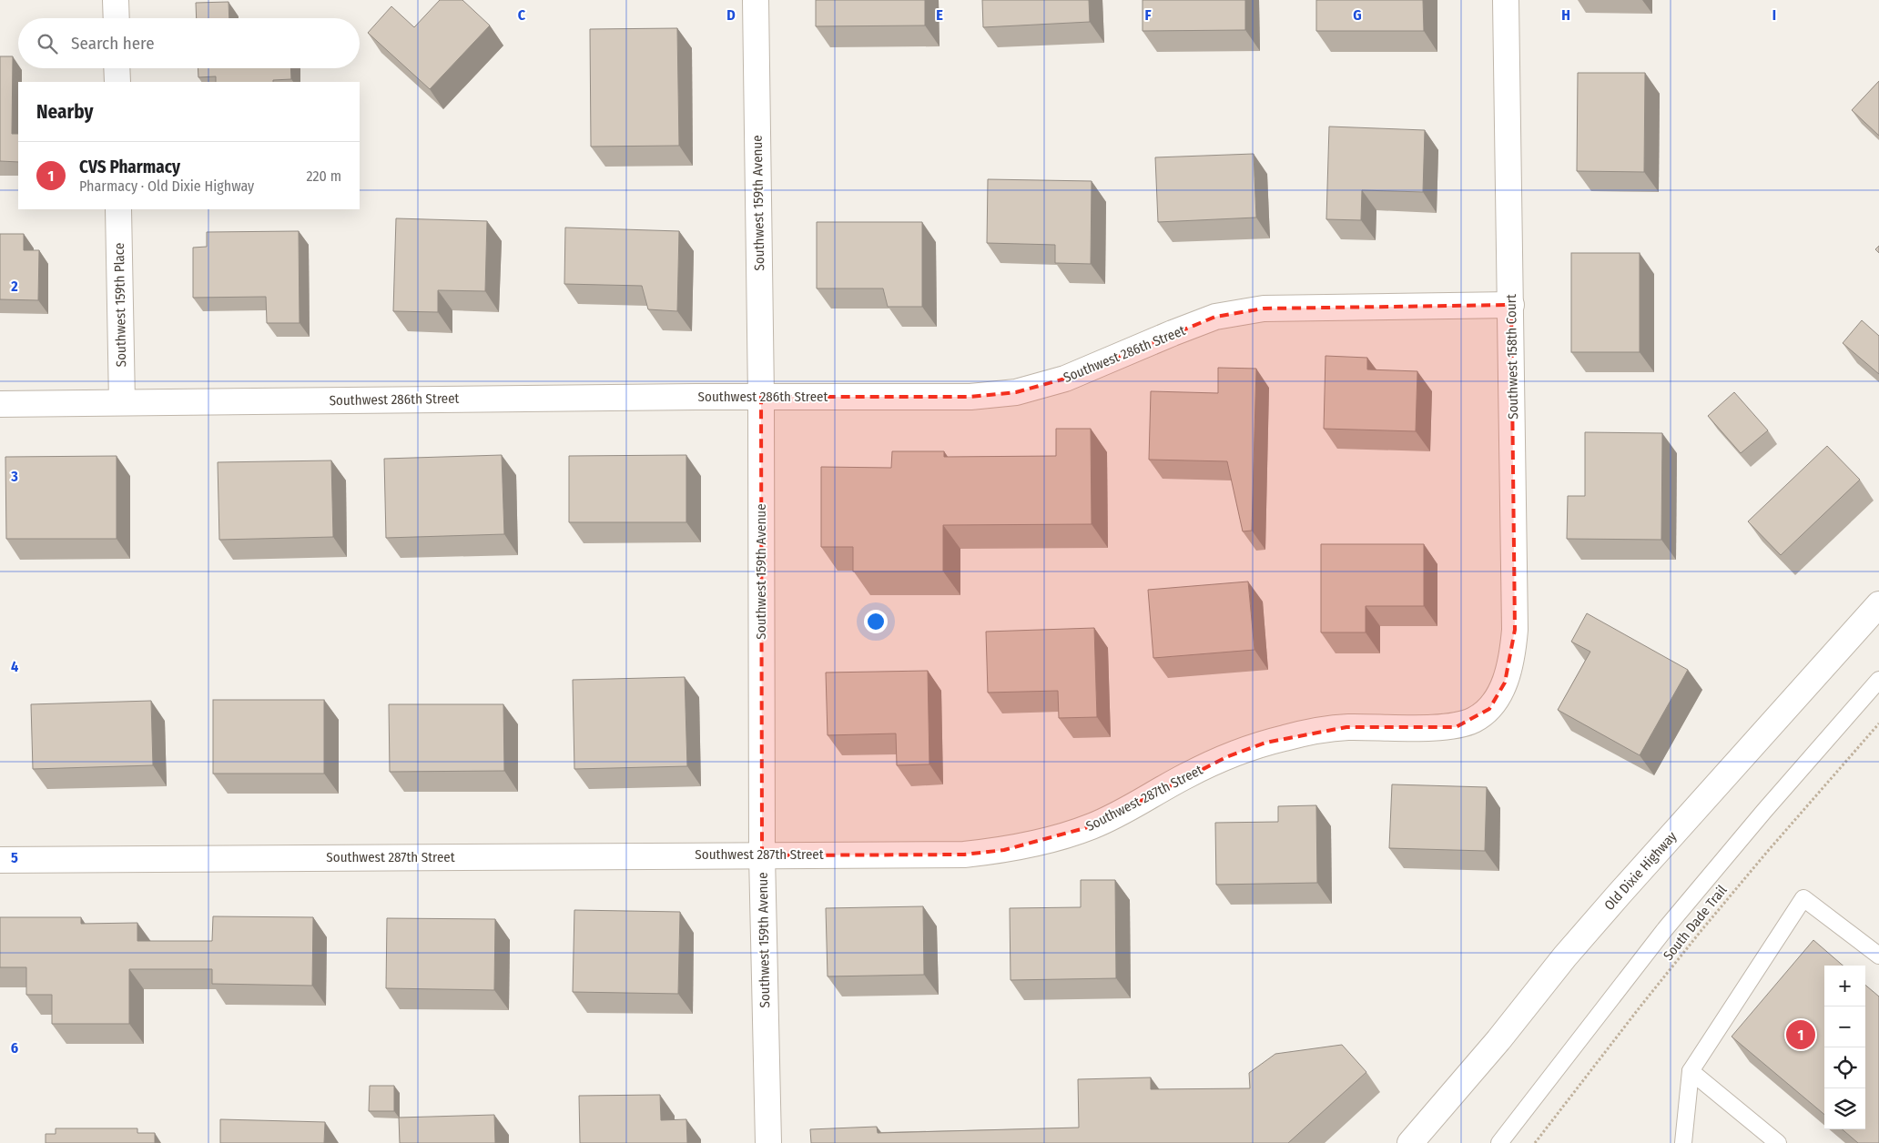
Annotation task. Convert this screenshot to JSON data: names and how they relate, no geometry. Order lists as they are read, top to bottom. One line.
{"streets":{"street":["Southwest 159th Avenue","Southwest 159th Place","Southwest 286th Street","Southwest 158th Court","Southwest 287th Street","Old Dixie Highway"],"path":["South Dade Trail"]},"crossings":[["Southwest 159th Avenue","Southwest 286th Street"],["Southwest 159th Avenue","Southwest 287th Street"],["Southwest 159th Place","Southwest 286th Street"],["Southwest 286th Street","Southwest 158th Court"],["Southwest 158th Court","Southwest 287th Street"]],"page":{"search":"Search here","heading":"Nearby","list":[{"mark":"1","name":"CVS Pharmacy","note":"Pharmacy · Old Dixie Highway","value":"220 m"}],"map_buttons":["+","−"],"pins":"1"},"grid":{"columns":["C","D","E","F","G","H","I"],"rows":["2","3","4","5","6"]}}
